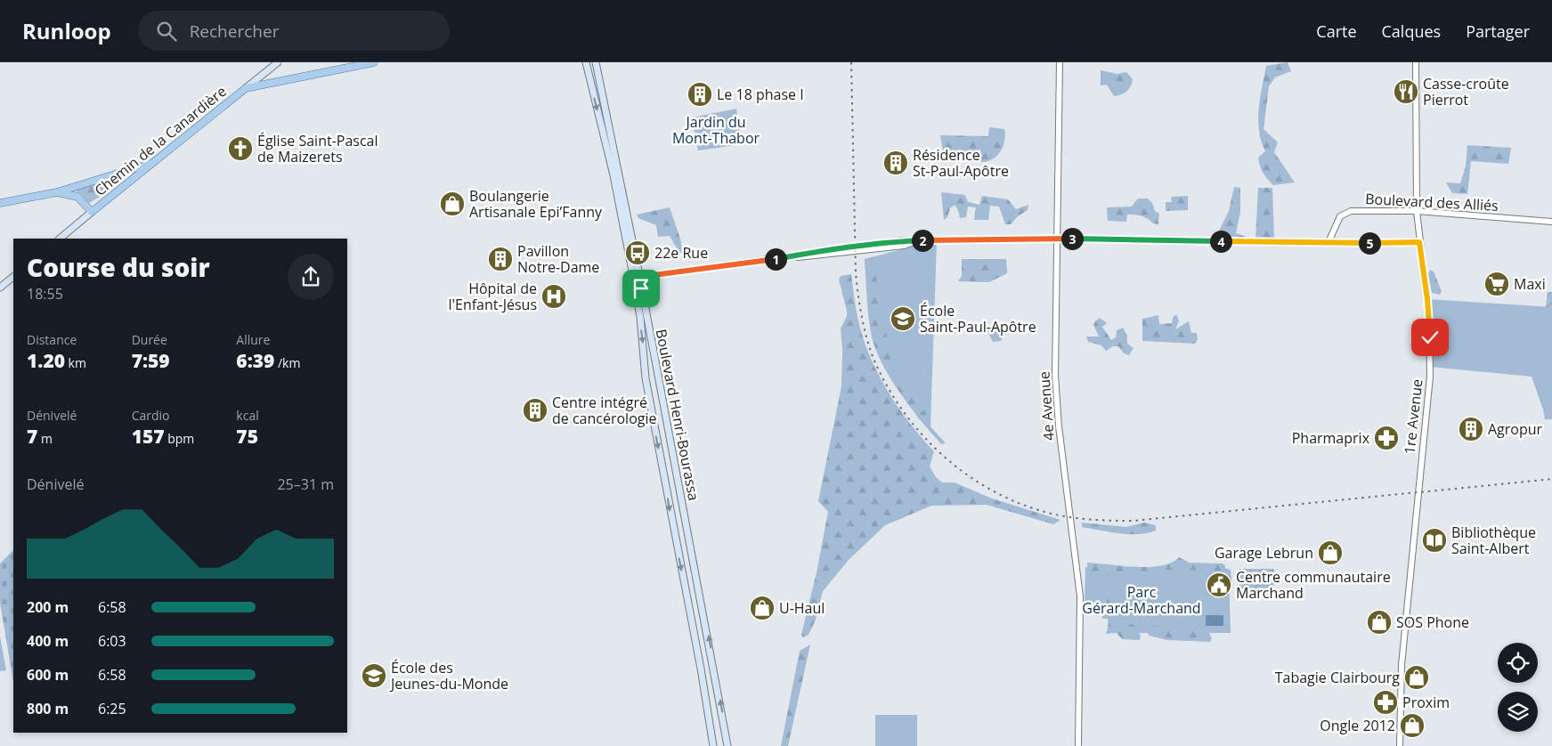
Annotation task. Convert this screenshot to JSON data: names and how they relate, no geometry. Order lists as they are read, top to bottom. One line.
{"streets":{"main road":["Chemin de la Canardière","Boulevard Henri-Bourassa"],"street":["Boulevard des Alliés","4e Avenue","1re Avenue"]},"crossings":[["Boulevard des Alliés","1re Avenue"]],"parks":["Jardin du Mont-Thabor","Parc Gérard-Marchand"],"places":{"restaurant":["Casse-croûte Pierrot"],"building":["Le 18 phase I","Résidence St-Paul-Apôtre","Pavillon Notre-Dame","Centre intégré de cancérologie","Agropur"],"church":["Église Saint-Pascal de Maizerets"],"shop":["Boulangerie Artisanale Epi’Fanny","Garage Lebrun","U-Haul","SOS Phone","Tabagie Clairbourg","Ongle 2012"],"bus stop":["22e Rue"],"supermarket":["Maxi"],"hospital":["Hôpital de l'Enfant-Jésus"],"school or university":["École Saint-Paul-Apôtre","École des Jeunes-du-Monde"],"pharmacy":["Pharmaprix","Proxim"],"library":["Bibliothèque Saint-Albert"],"public building":["Centre communautaire Marchand"]},"page":{"header":"Runloop","search":"Rechercher","nav":["Carte","Calques","Partager"],"pins":["3","2","4","5","1"],"heading":["Course du soir","18:55"],"stats":[["Distance","1.20 km"],["Durée","7:59"],["Allure","6:39 /km"],["Dénivelé","7 m"],["Cardio","157 bpm"],["kcal","75"]],"chart":["Dénivelé","25–31 m"],"list":[{"name":"200 m","note":"6:58"},{"name":"400 m","note":"6:03"},{"name":"600 m","note":"6:58"},{"name":"800 m","note":"6:25"}]}}
